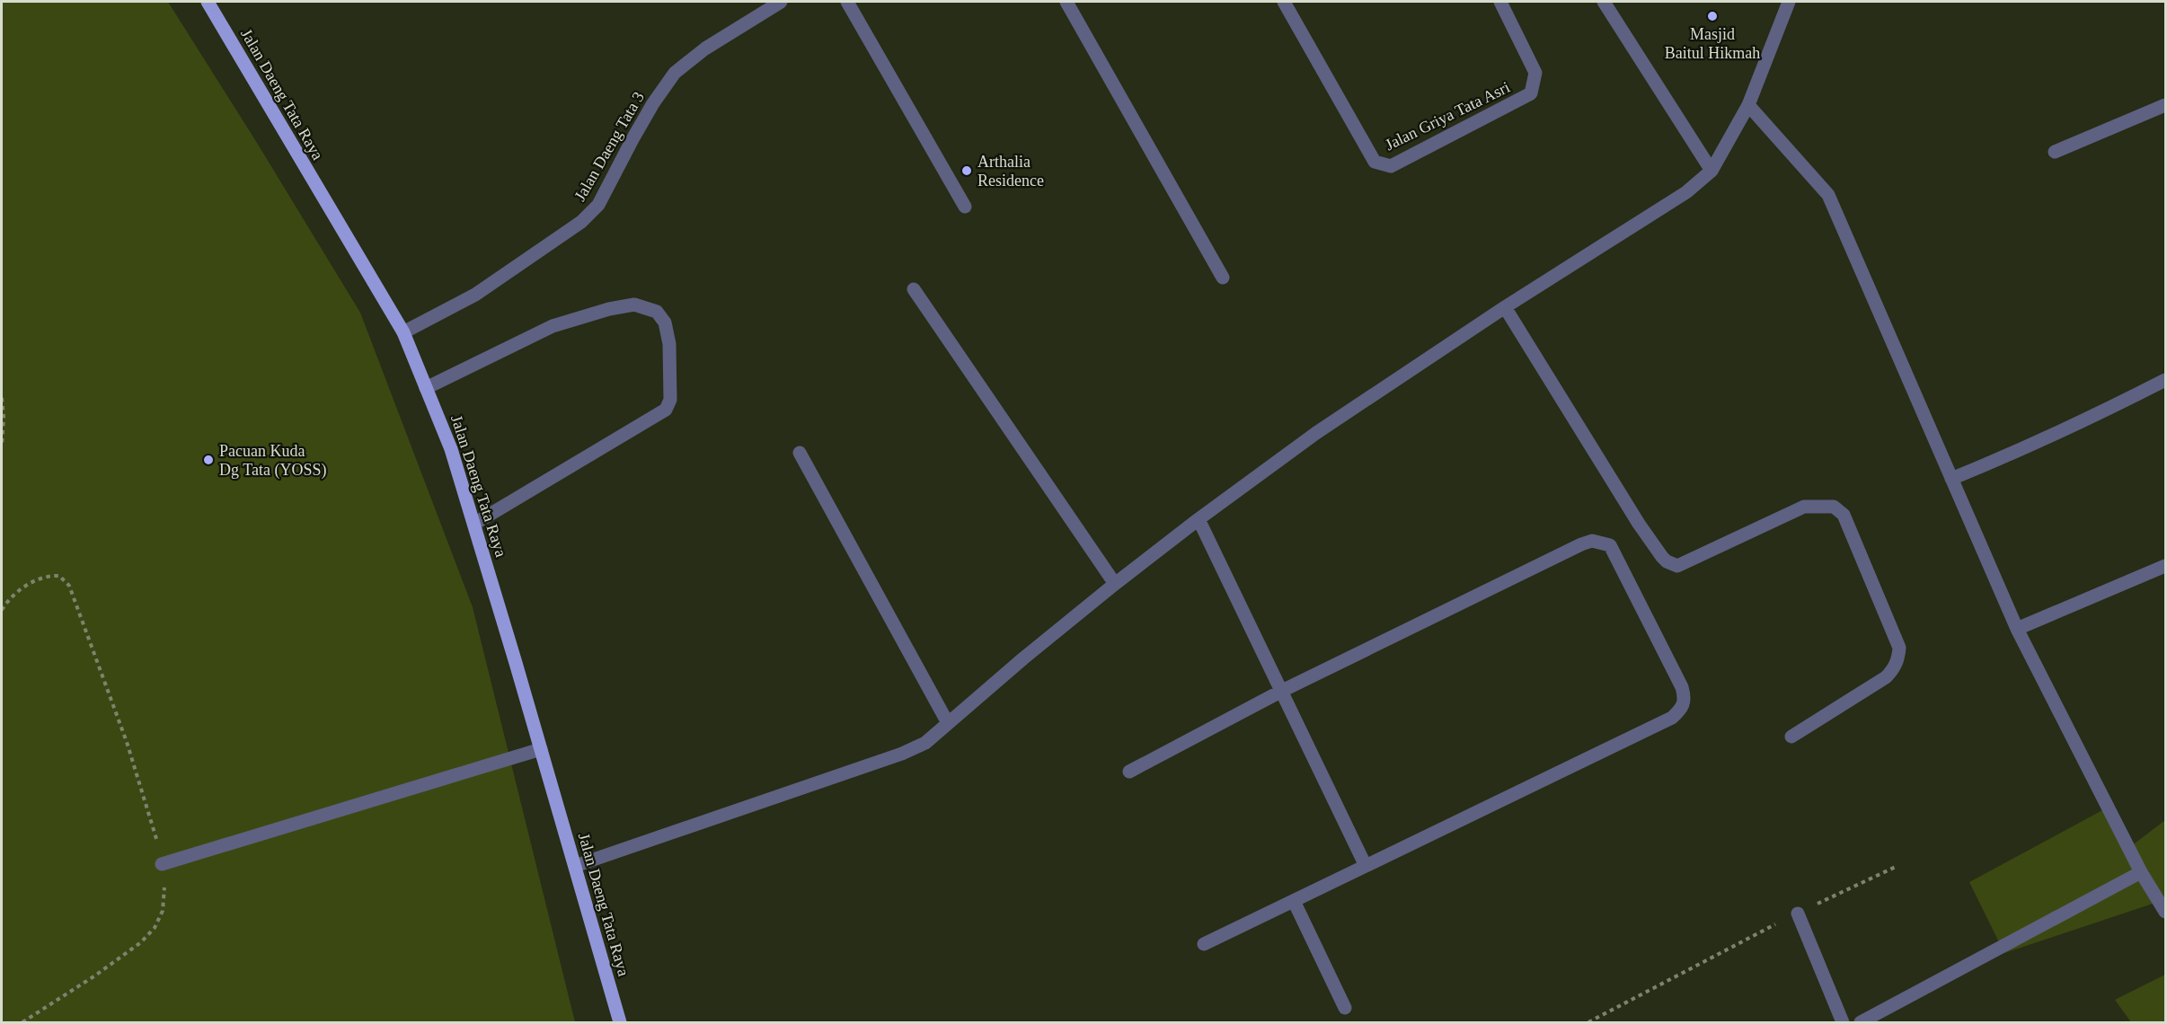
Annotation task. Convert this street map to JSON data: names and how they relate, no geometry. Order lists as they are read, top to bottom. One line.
{"streets":{"main road":["Jalan Daeng Tata Raya"],"street":["Jalan Griya Tata Asri","Jalan Daeng Tata 3"]},"crossings":[["Jalan Daeng Tata Raya","Jalan Daeng Tata 3"]],"places":["Masjid Baitul Hikmah","Arthalia Residence","Pacuan Kuda Dg Tata (YOSS)"]}
